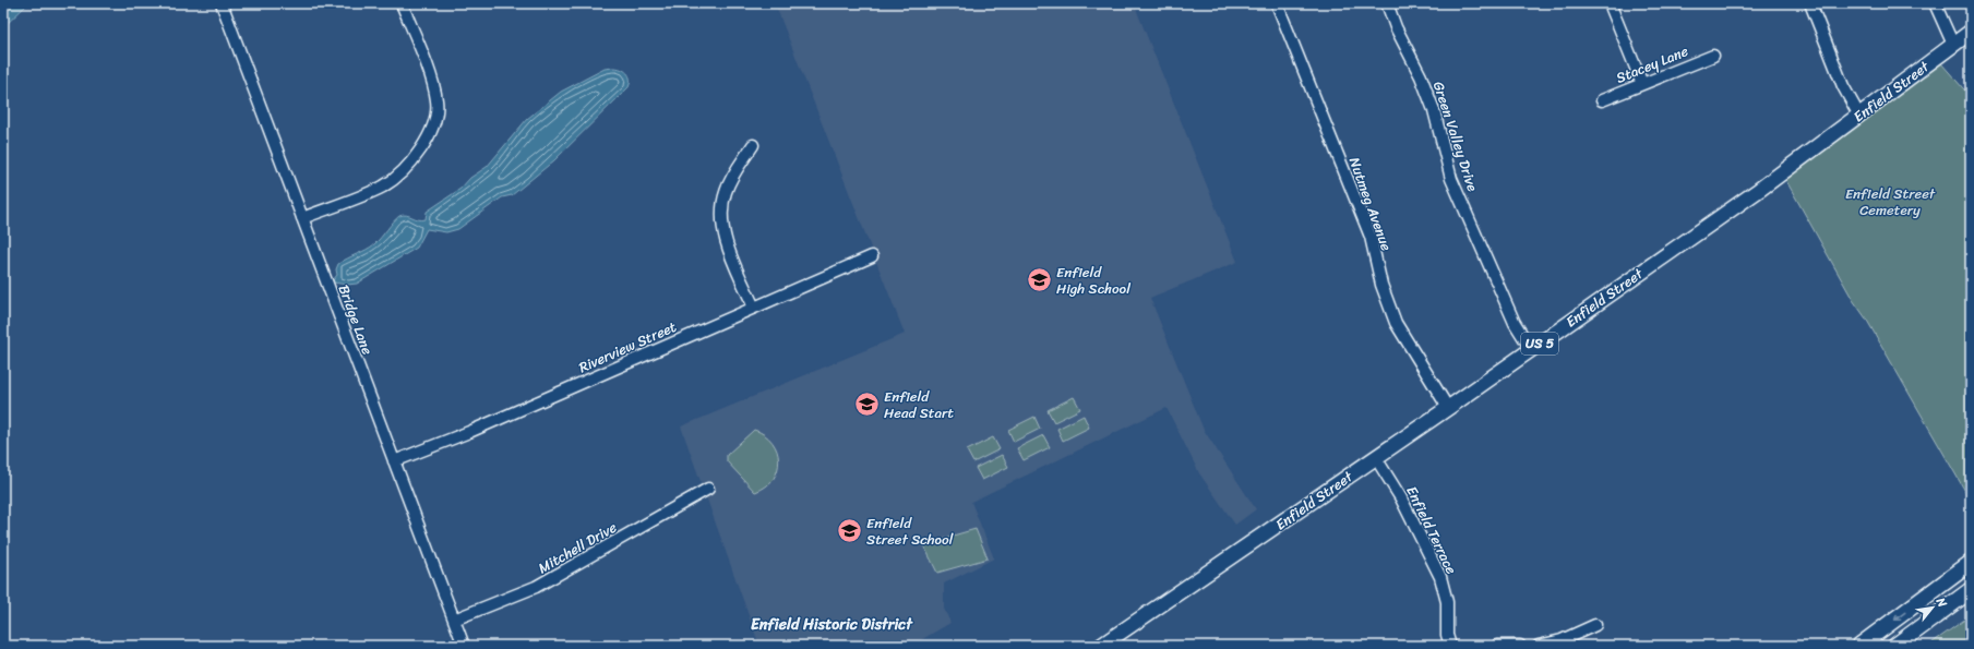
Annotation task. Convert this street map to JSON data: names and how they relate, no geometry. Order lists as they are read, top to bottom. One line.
{"streets":{"main road":["Enfield Street","US 5"],"street":["Stacey Lane","Green Valley Drive","Nutmeg Avenue","Bridge Lane","Riverview Street","Enfield Terrace","Mitchell Drive"]},"crossings":[["Enfield Street","Green Valley Drive"],["Enfield Street","Nutmeg Avenue"],["Enfield Street","Enfield Terrace"],["Bridge Lane","Riverview Street"],["Bridge Lane","Mitchell Drive"]],"districts":["Enfield Historic District"],"parks":["Enfield Street Cemetery"],"places":{"school or university":["Enfield High School","Enfield Head Start","Enfield Street School"]},"north":"top right"}
